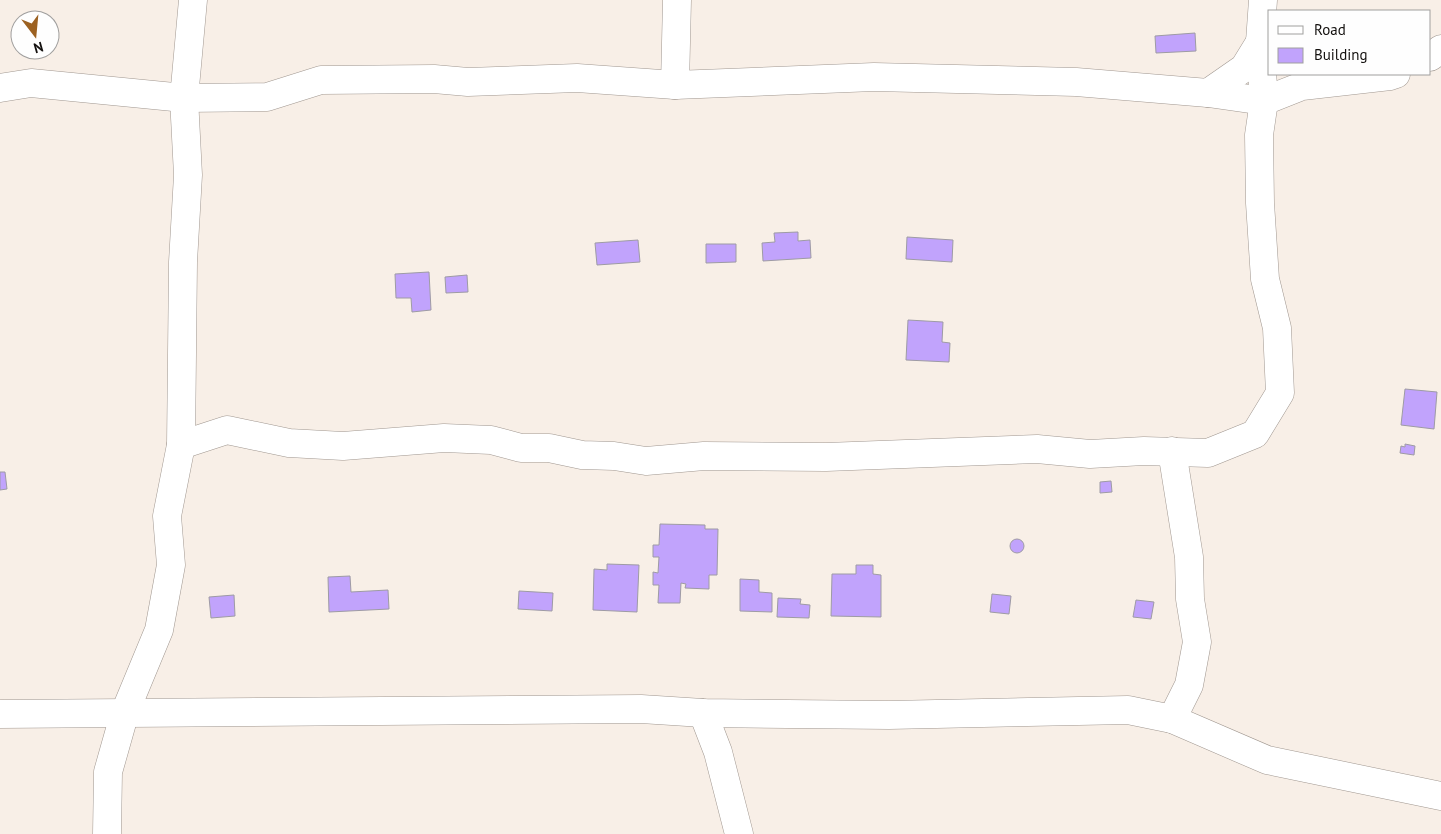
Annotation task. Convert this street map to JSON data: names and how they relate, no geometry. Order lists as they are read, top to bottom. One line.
{"legend":["Road","Building"],"north":"bottom"}
